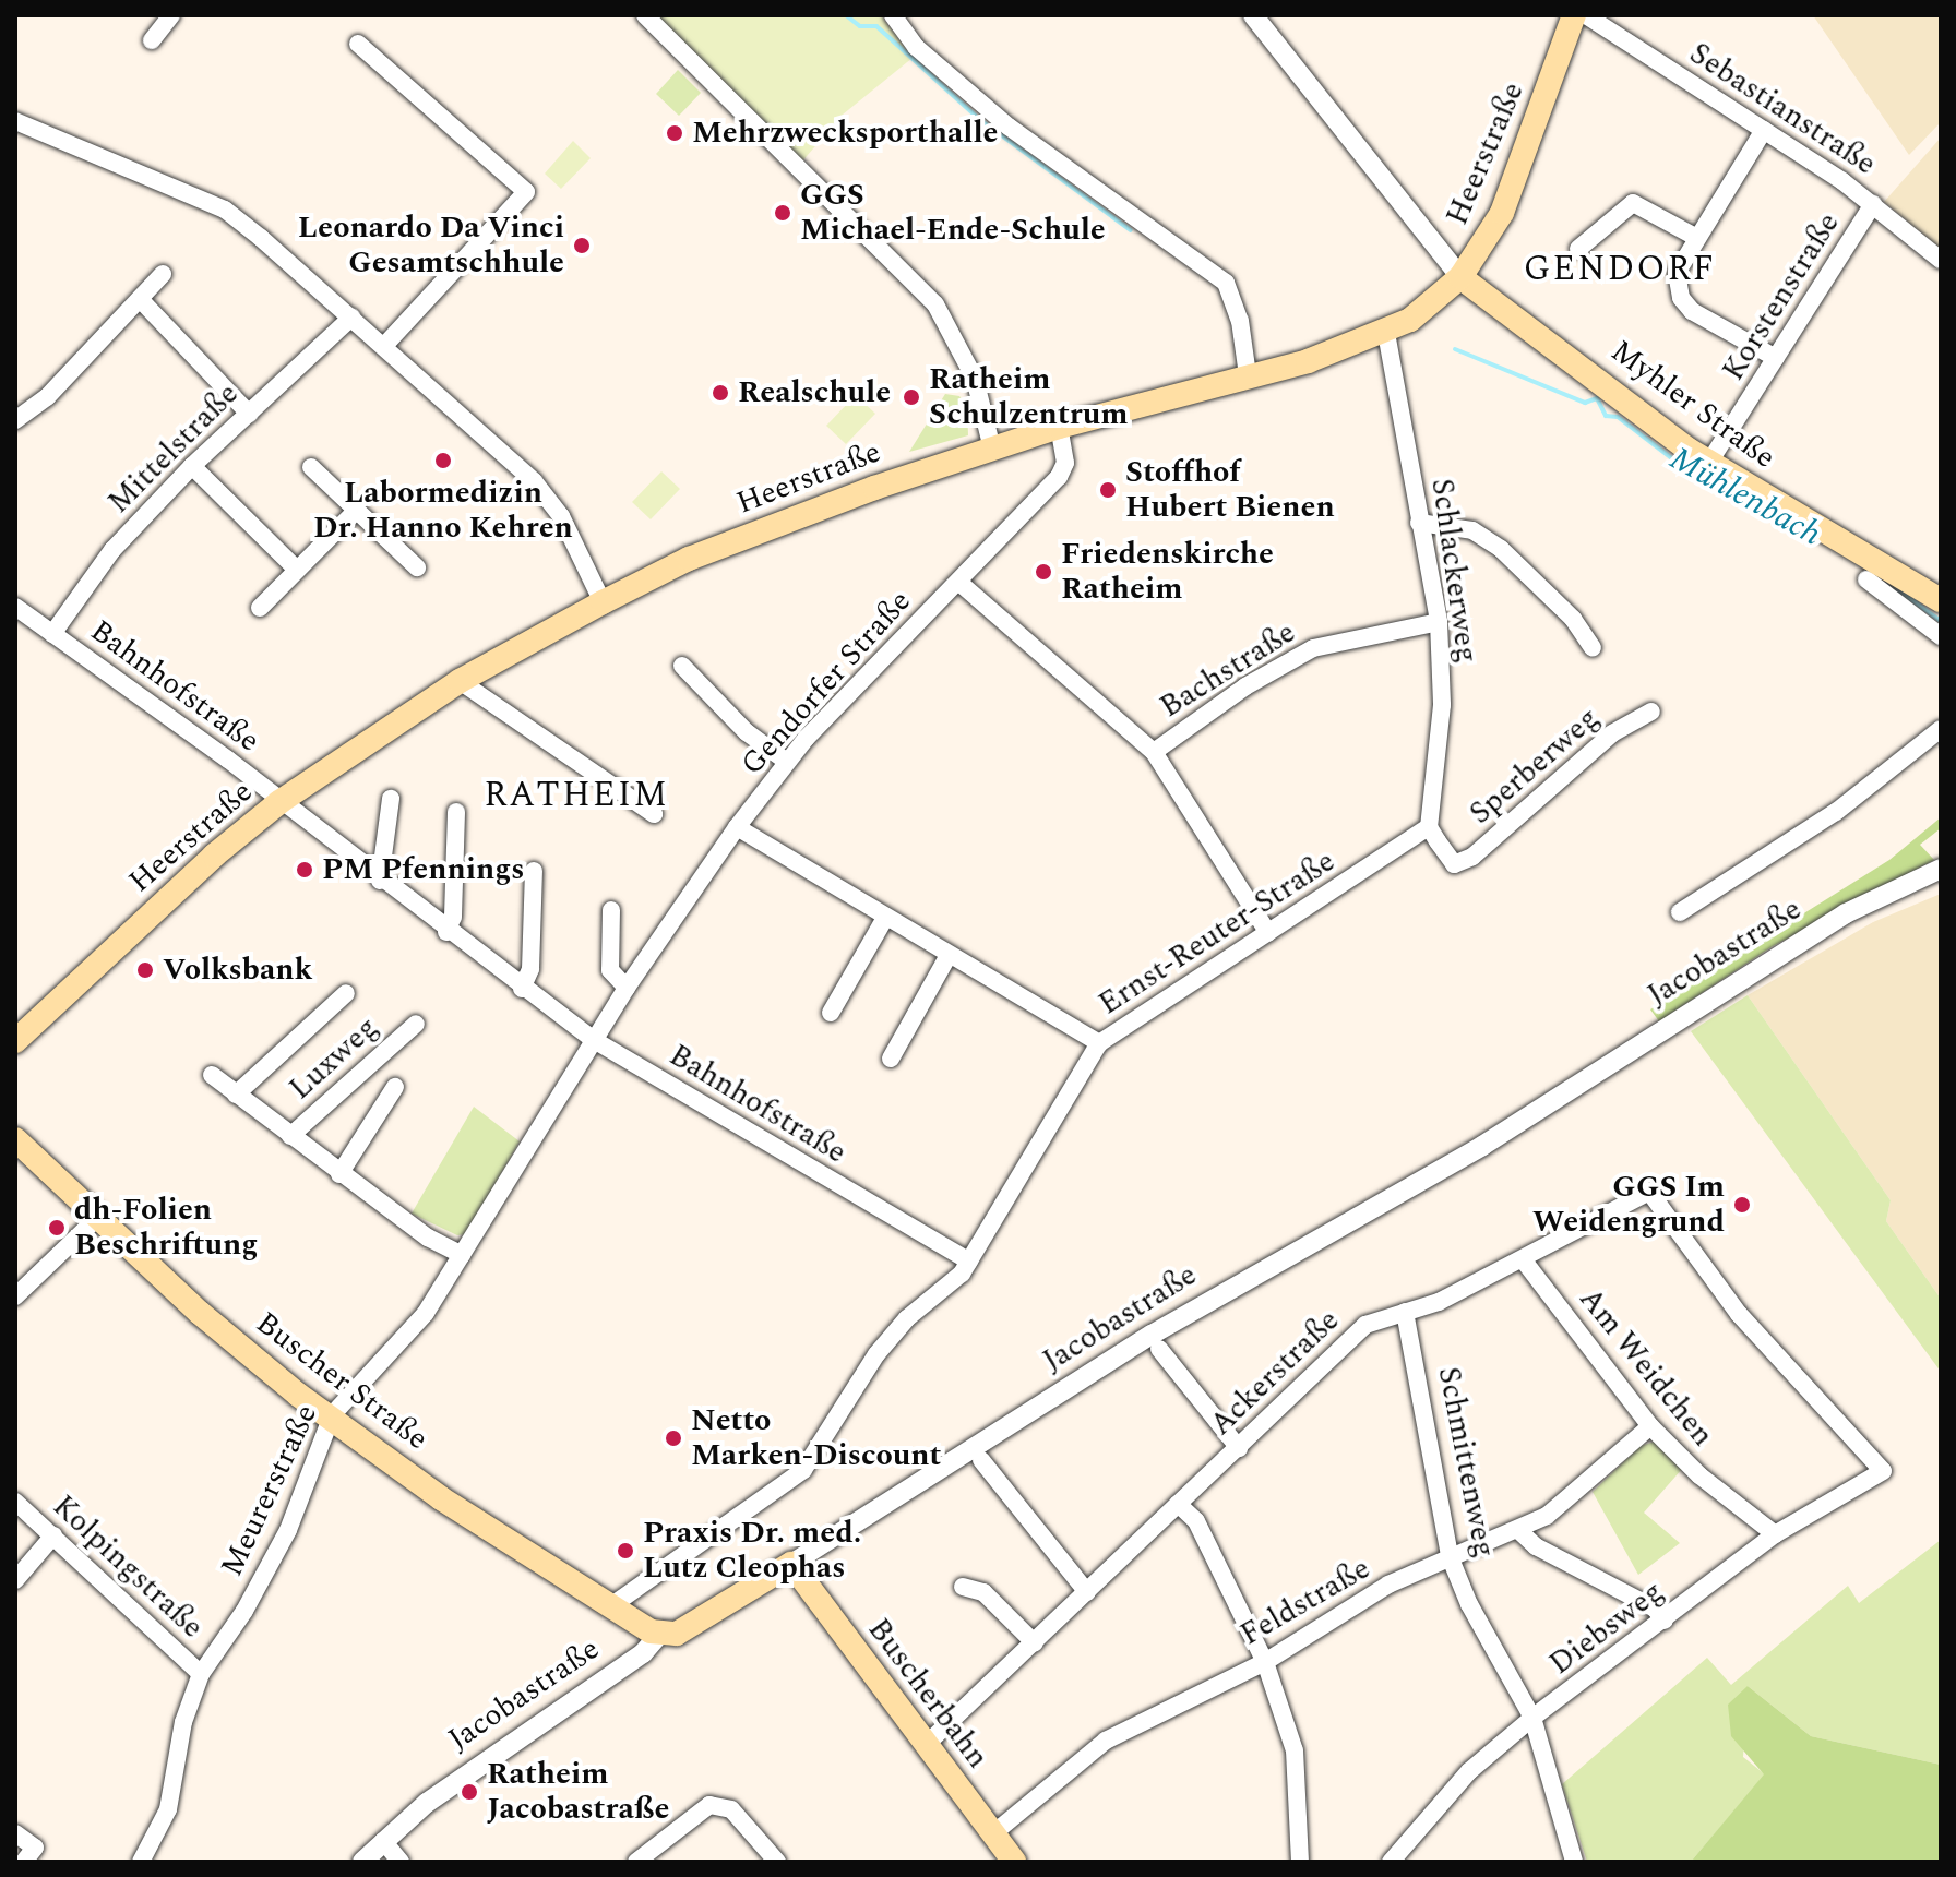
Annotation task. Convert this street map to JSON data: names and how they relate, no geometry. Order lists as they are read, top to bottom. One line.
{"streets":{"main road":["Heerstraße","Myhler Straße","Jacobastraße","Buscher Straße","Buscherbahn"],"street":["Sebastianstraße","Korstenstraße","Mittelstraße","Schlackerweg","Bachstraße","Gendorfer Straße","Bahnhofstraße","Sperberweg","Ernst-Reuter-Straße","Luxweg","Am Weidchen","Ackerstraße","Schmittenweg","Meurerstraße","Kolpingstraße","Feldstraße","Diebsweg"]},"crossings":[["Sebastianstraße","Korstenstraße"],["Heerstraße","Myhler Straße"],["Heerstraße","Schlackerweg"],["Heerstraße","Gendorfer Straße"],["Heerstraße","Bahnhofstraße"],["Korstenstraße","Myhler Straße"],["Mittelstraße","Bahnhofstraße"],["Schlackerweg","Bachstraße"],["Schlackerweg","Sperberweg"],["Schlackerweg","Ernst-Reuter-Straße"],["Gendorfer Straße","Bahnhofstraße"],["Gendorfer Straße","Meurerstraße"],["Bahnhofstraße","Ernst-Reuter-Straße"],["Bahnhofstraße","Meurerstraße"],["Sperberweg","Ernst-Reuter-Straße"],["Ernst-Reuter-Straße","Buscher Straße"],["Jacobastraße","Buscher Straße"],["Jacobastraße","Buscherbahn"],["Luxweg","Meurerstraße"],["Am Weidchen","Ackerstraße"],["Am Weidchen","Feldstraße"],["Am Weidchen","Diebsweg"],["Ackerstraße","Schmittenweg"],["Ackerstraße","Diebsweg"],["Ackerstraße","Buscherbahn"],["Buscher Straße","Meurerstraße"],["Schmittenweg","Feldstraße"],["Schmittenweg","Diebsweg"],["Meurerstraße","Kolpingstraße"],["Feldstraße","Buscherbahn"]],"districts":["GENDORF","RATHEIM"],"water":["Mühlenbach"],"places":["Mehrzwecksporthalle","GGS Michael-Ende-Schule","Leonardo Da Vinci Gesamtschhule","Realschule","Ratheim Schulzentrum","Labormedizin Dr. Hanno Kehren","Stoffhof Hubert Bienen","Friedenskirche Ratheim","PM Pfennings","Volksbank","GGS Im Weidengrund","dh-Folien Beschriftung","Netto Marken-Discount","Praxis Dr. med. Lutz Cleophas","Ratheim Jacobastraße"]}
